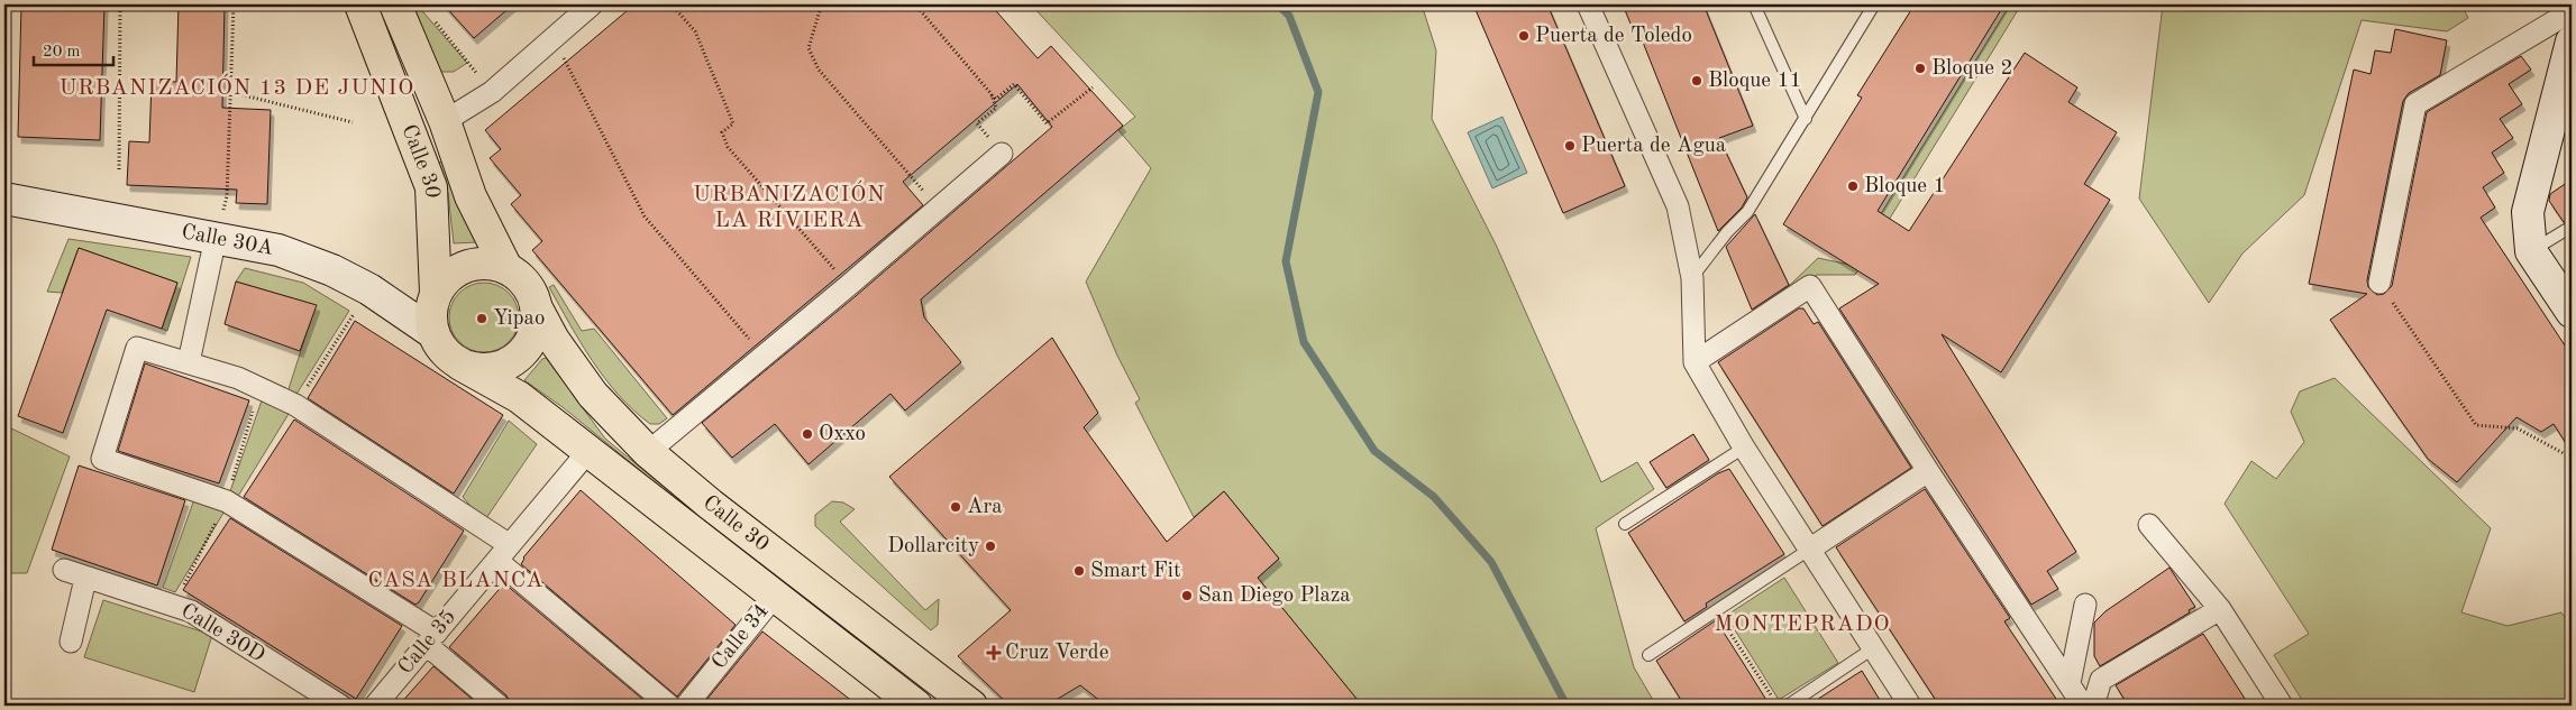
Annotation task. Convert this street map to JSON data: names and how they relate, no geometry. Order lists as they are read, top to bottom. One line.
{"streets":{"main road":["Calle 30"],"street":["Calle 30A","Calle 30D","Calle 34","Calle 35"]},"crossings":[["Calle 30","Calle 30A"],["Calle 30","Calle 34"],["Calle 30","Calle 35"]],"districts":["URBANIZACIÓN 13 DE JUNIO","URBANIZACIÓN LA RIVIERA","CASA BLANCA","MONTEPRADO"],"places":{"other":["Puerta de Toledo","Bloque 2","Bloque 11","Puerta de Agua","Bloque 1","Yipao","Oxxo","Ara","Dollarcity","Smart Fit","San Diego Plaza"],"health":["Cruz Verde"]},"scale_bar":"20 m"}
